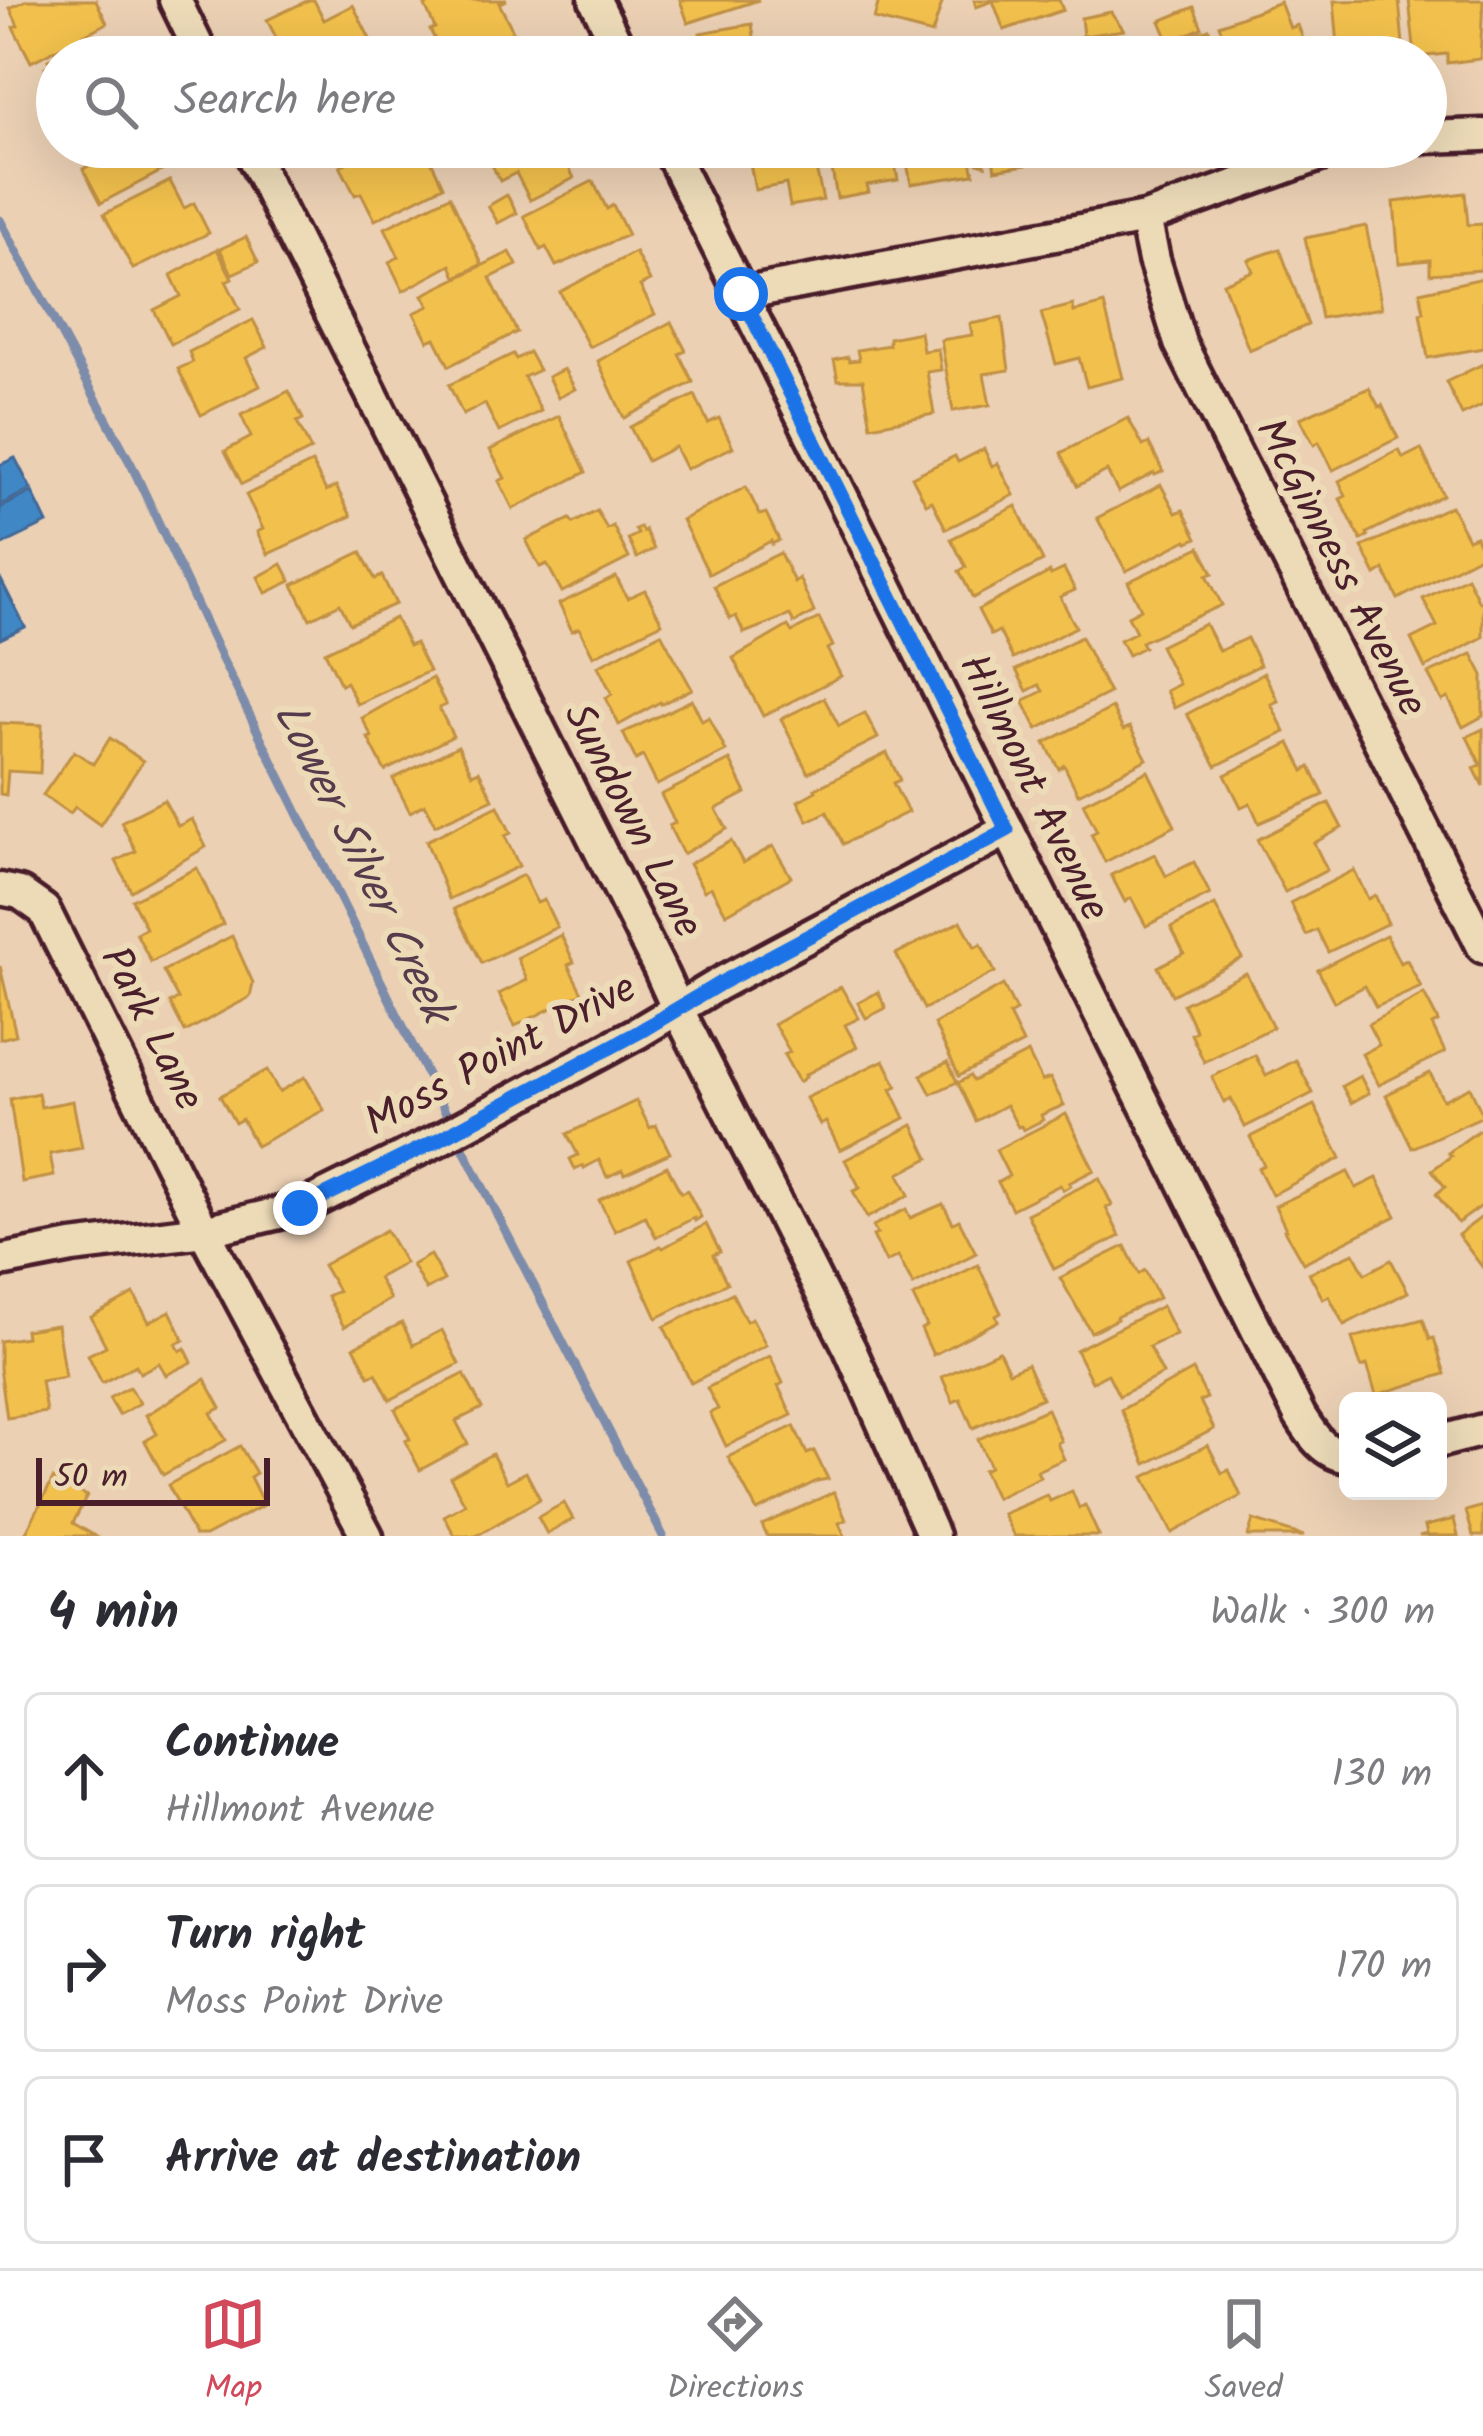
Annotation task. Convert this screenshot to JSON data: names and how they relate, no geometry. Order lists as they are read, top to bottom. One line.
{"streets":{"street":["McGinness Avenue","Hillmont Avenue","Sundown Lane","Park Lane","Moss Point Drive"]},"crossings":[["Hillmont Avenue","Moss Point Drive"],["Sundown Lane","Moss Point Drive"],["Park Lane","Moss Point Drive"]],"water":["Lower Silver Creek"],"scale_bar":"50 m","page":{"search":"Search here","scale":"50 m","heading":["4 min","Walk · 300 m"],"list":[["Continue","Hillmont Avenue","130 m"],["Turn right","Moss Point Drive","170 m"],"Arrive at destination"],"nav":["Map","Directions","Saved"]}}
